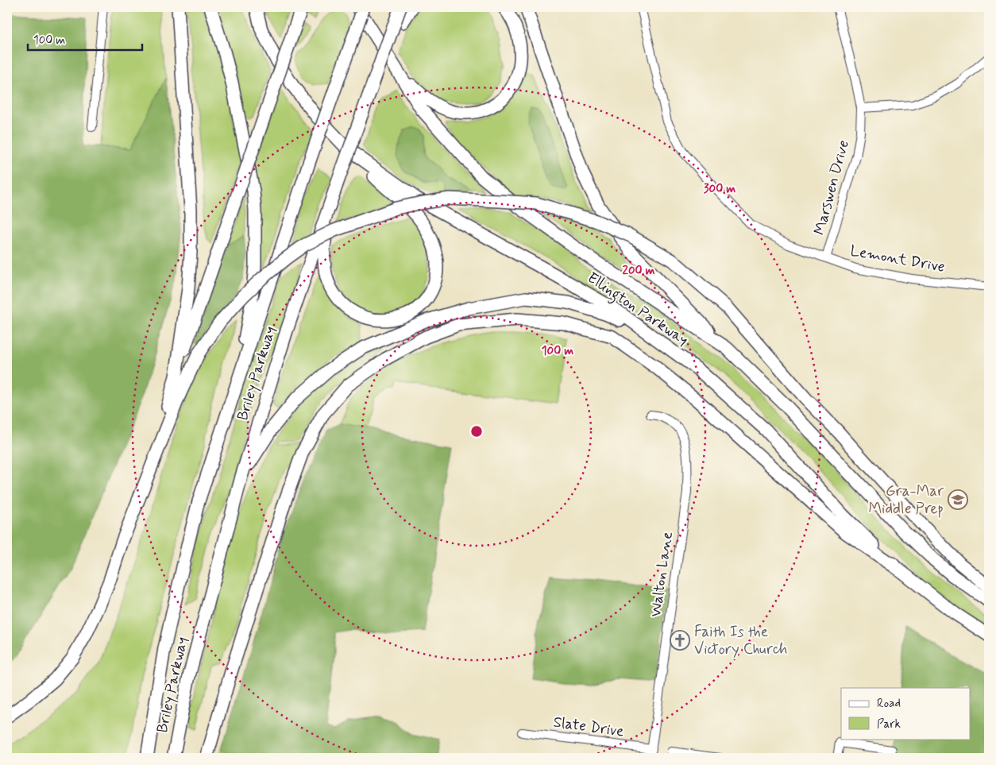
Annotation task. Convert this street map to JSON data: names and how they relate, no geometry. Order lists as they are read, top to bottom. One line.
{"streets":{"highway":["Ellington Parkway","Briley Parkway"],"street":["Marswen Drive","Lemont Drive","Walton Lane","Slate Drive"]},"crossings":[["Marswen Drive","Lemont Drive"],["Walton Lane","Slate Drive"]],"places":{"school or university":["Gra-Mar Middle Prep"],"church":["Faith Is the Victory Church"]},"legend":["Road","Park"],"scale_bar":"100 m","rings":["300 m","200 m","100 m"]}
